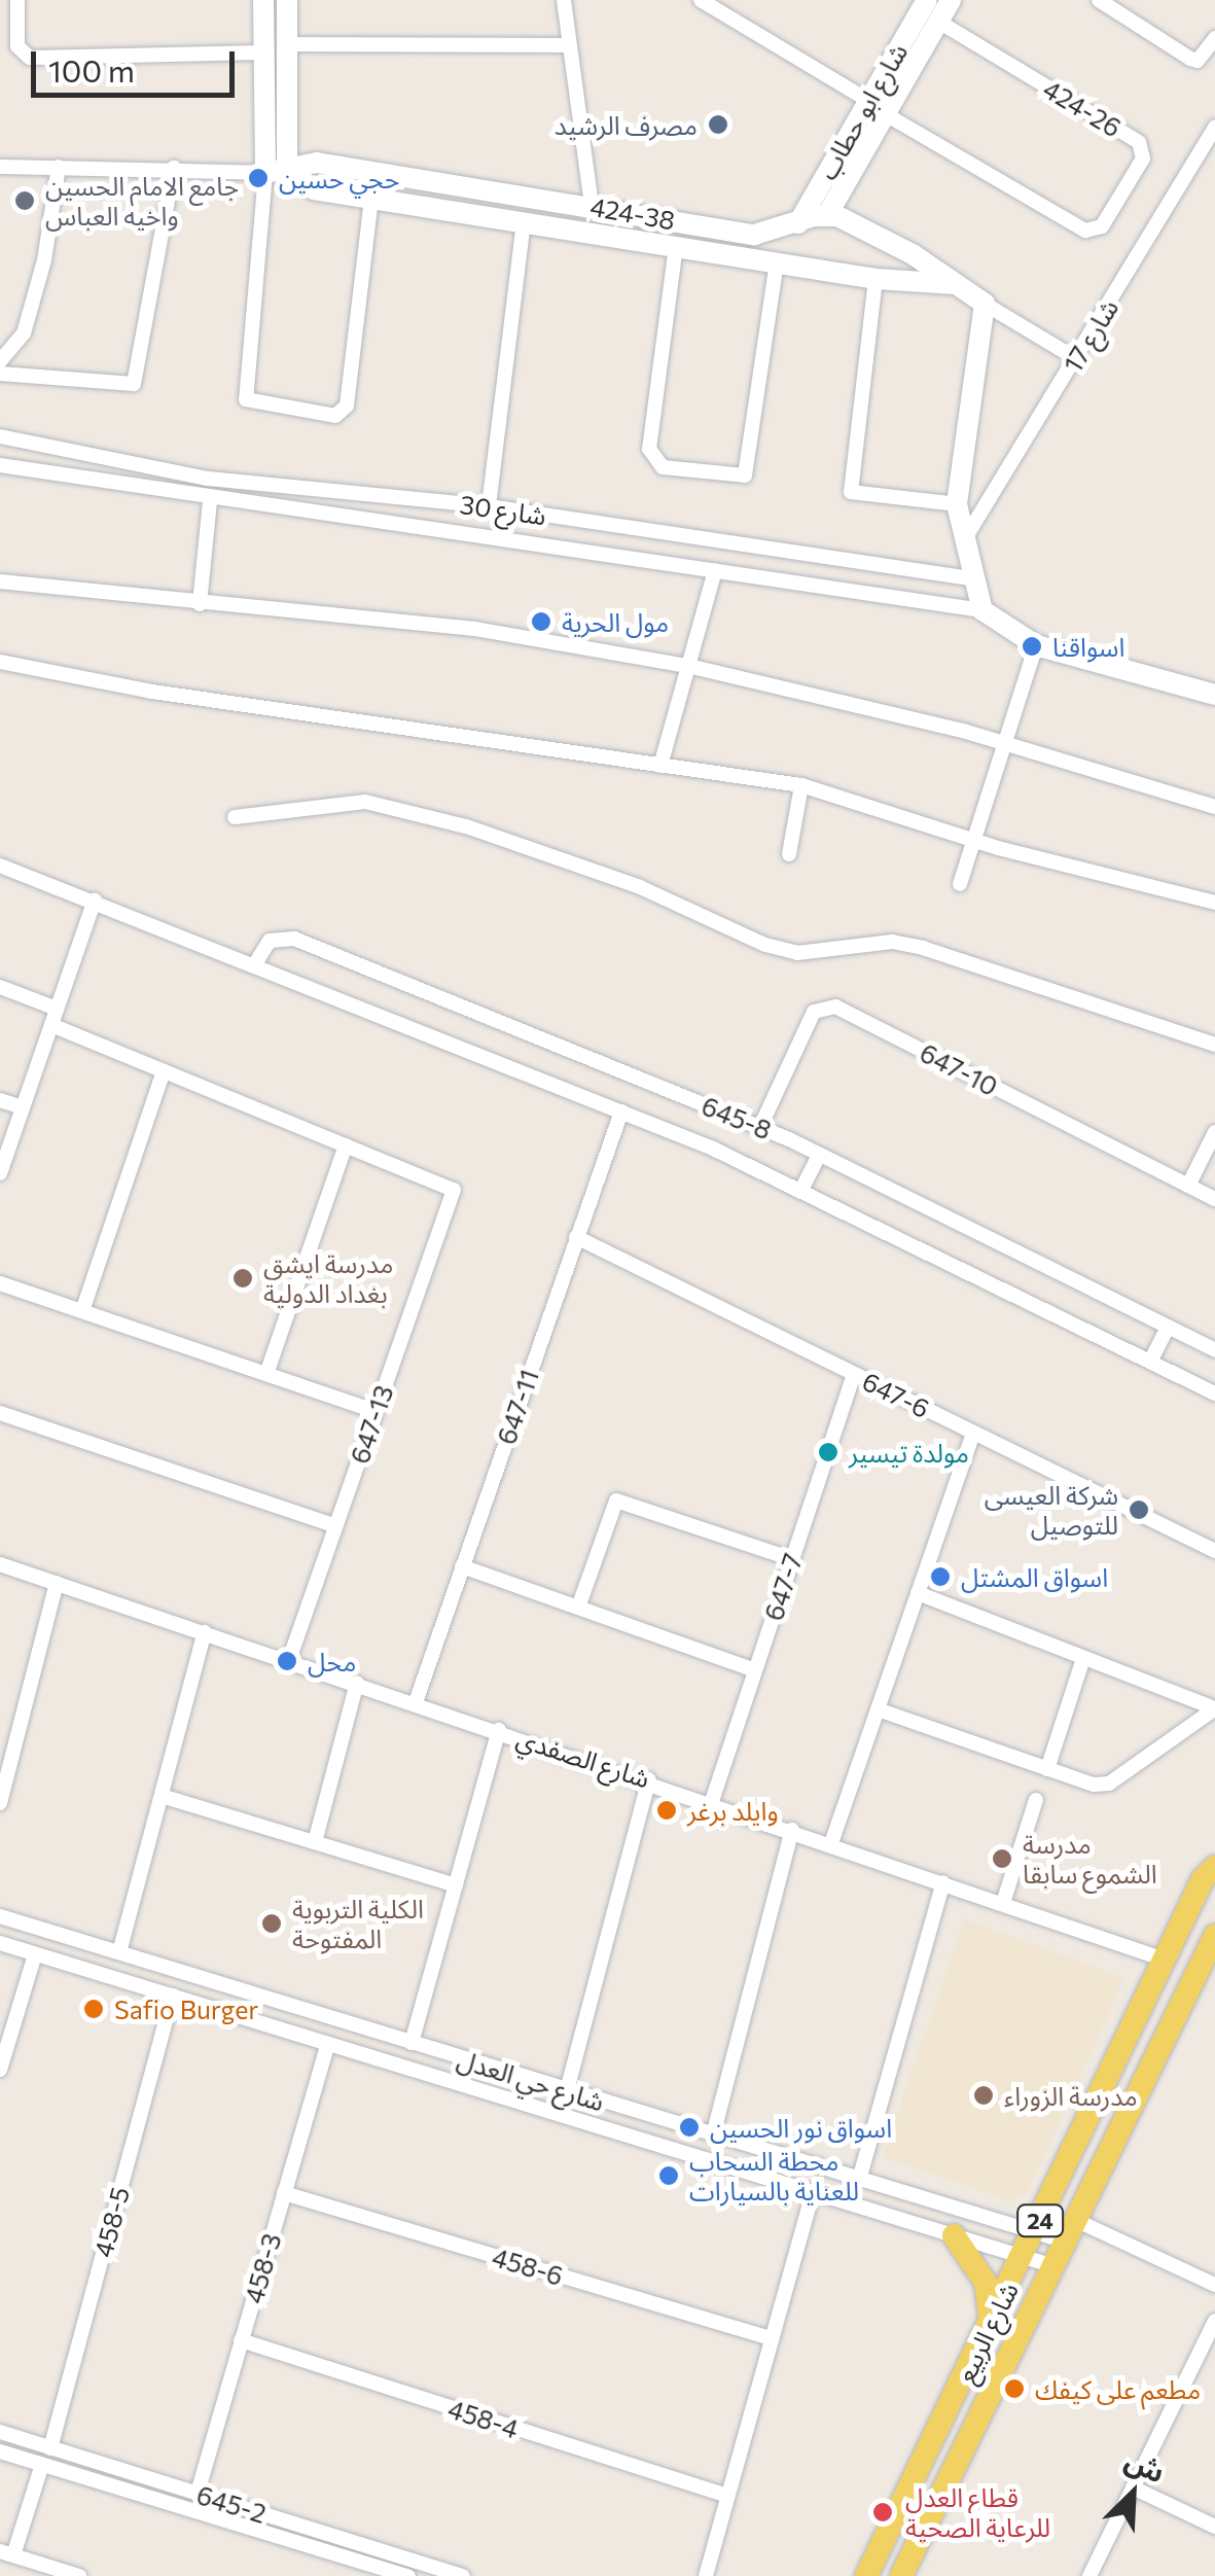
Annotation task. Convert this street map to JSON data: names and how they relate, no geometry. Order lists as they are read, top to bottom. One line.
{"streets":{"main road":["24","شارع الربيع"],"street":["424-26","شارع ابو حطاب","424-38","شارع 17","شارع 30","647-10","645-8","647-6","647-11","647-13","647-7","شارع الصفدي","شارع حي العدل","458-5","458-6","458-3","458-4","645-2"]},"crossings":[["424-26","شارع ابو حطاب"],["شارع ابو حطاب","424-38"],["424-38","شارع 17"],["647-10","645-8"],["645-8","647-11"],["647-6","647-11"],["647-6","647-7"],["647-11","شارع الصفدي"],["647-13","شارع الصفدي"],["647-7","شارع الصفدي"],["شارع الصفدي","شارع الربيع"],["شارع حي العدل","458-5"],["شارع حي العدل","458-3"],["شارع حي العدل","شارع الربيع"],["458-5","645-2"],["458-6","458-3"],["458-3","458-4"],["458-3","645-2"]],"places":["مصرف الرشيد","حجي حسين","جامع الامام الحسين واخيه العباس","مول الحرية","اسواقنا","مدرسة ايشق بغداد الدولية","مولدة تيسير","شركة العيسى للتوصيل","اسواق المشتل","محل","وايلد برغر","مدرسة الشموع سابقا","الكلية التربوية المفتوحة","Safio Burger","مدرسة الزوراء","اسواق نور الحسين","محطة السحاب للعناية بالسيارات","مطعم على كيفك","قطاع العدل للرعاية الصحية"],"scale_bar":"100 m","north":"top right"}
